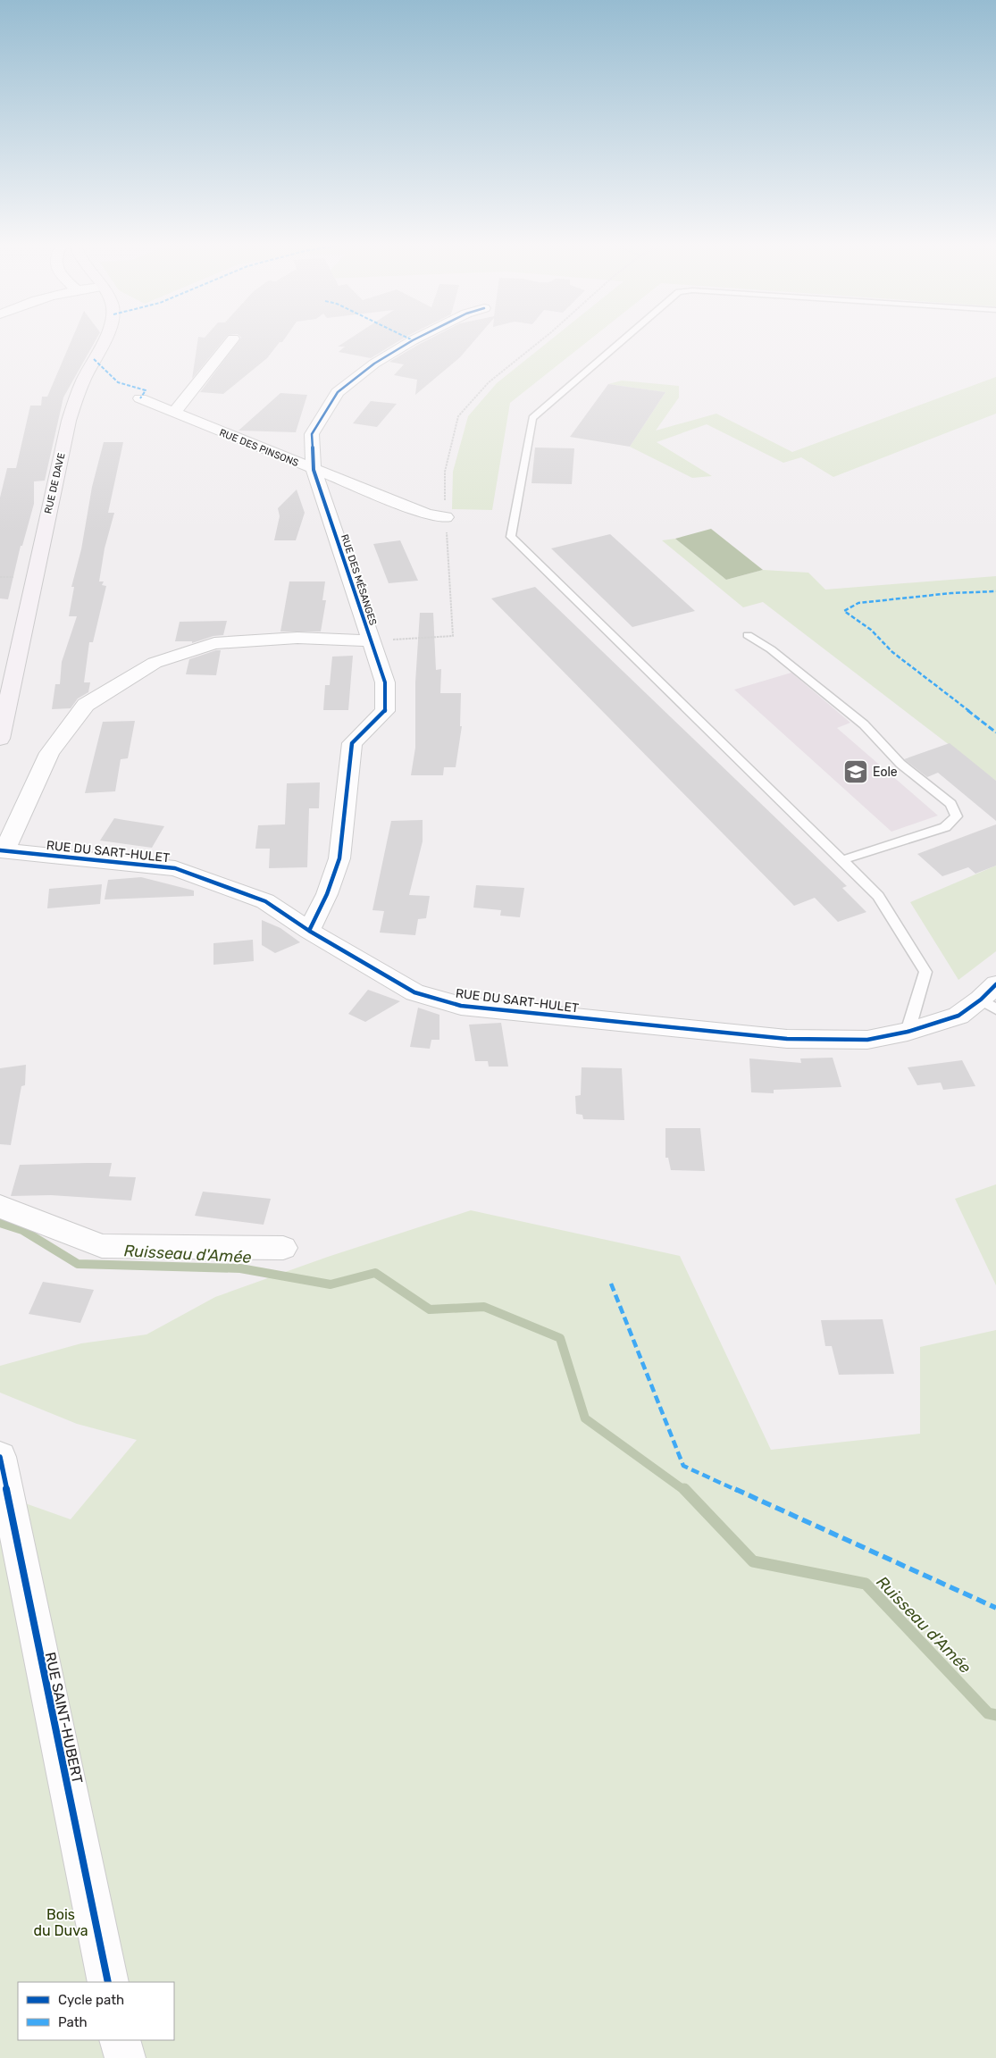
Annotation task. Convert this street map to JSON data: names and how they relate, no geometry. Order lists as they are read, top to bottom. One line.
{"streets":{"main road":["RUE DE DAVE"],"street":["RUE DES PINSONS","RUE DES MÉSANGES","RUE DU SART-HULET","RUE SAINT-HUBERT"]},"crossings":[["RUE DES PINSONS","RUE DES MÉSANGES"],["RUE DES MÉSANGES","RUE DU SART-HULET"]],"water":["Ruisseau d'Amée"],"parks":["Bois du Duva"],"places":{"school or university":["Eole"]},"legend":["Cycle path","Path"]}
